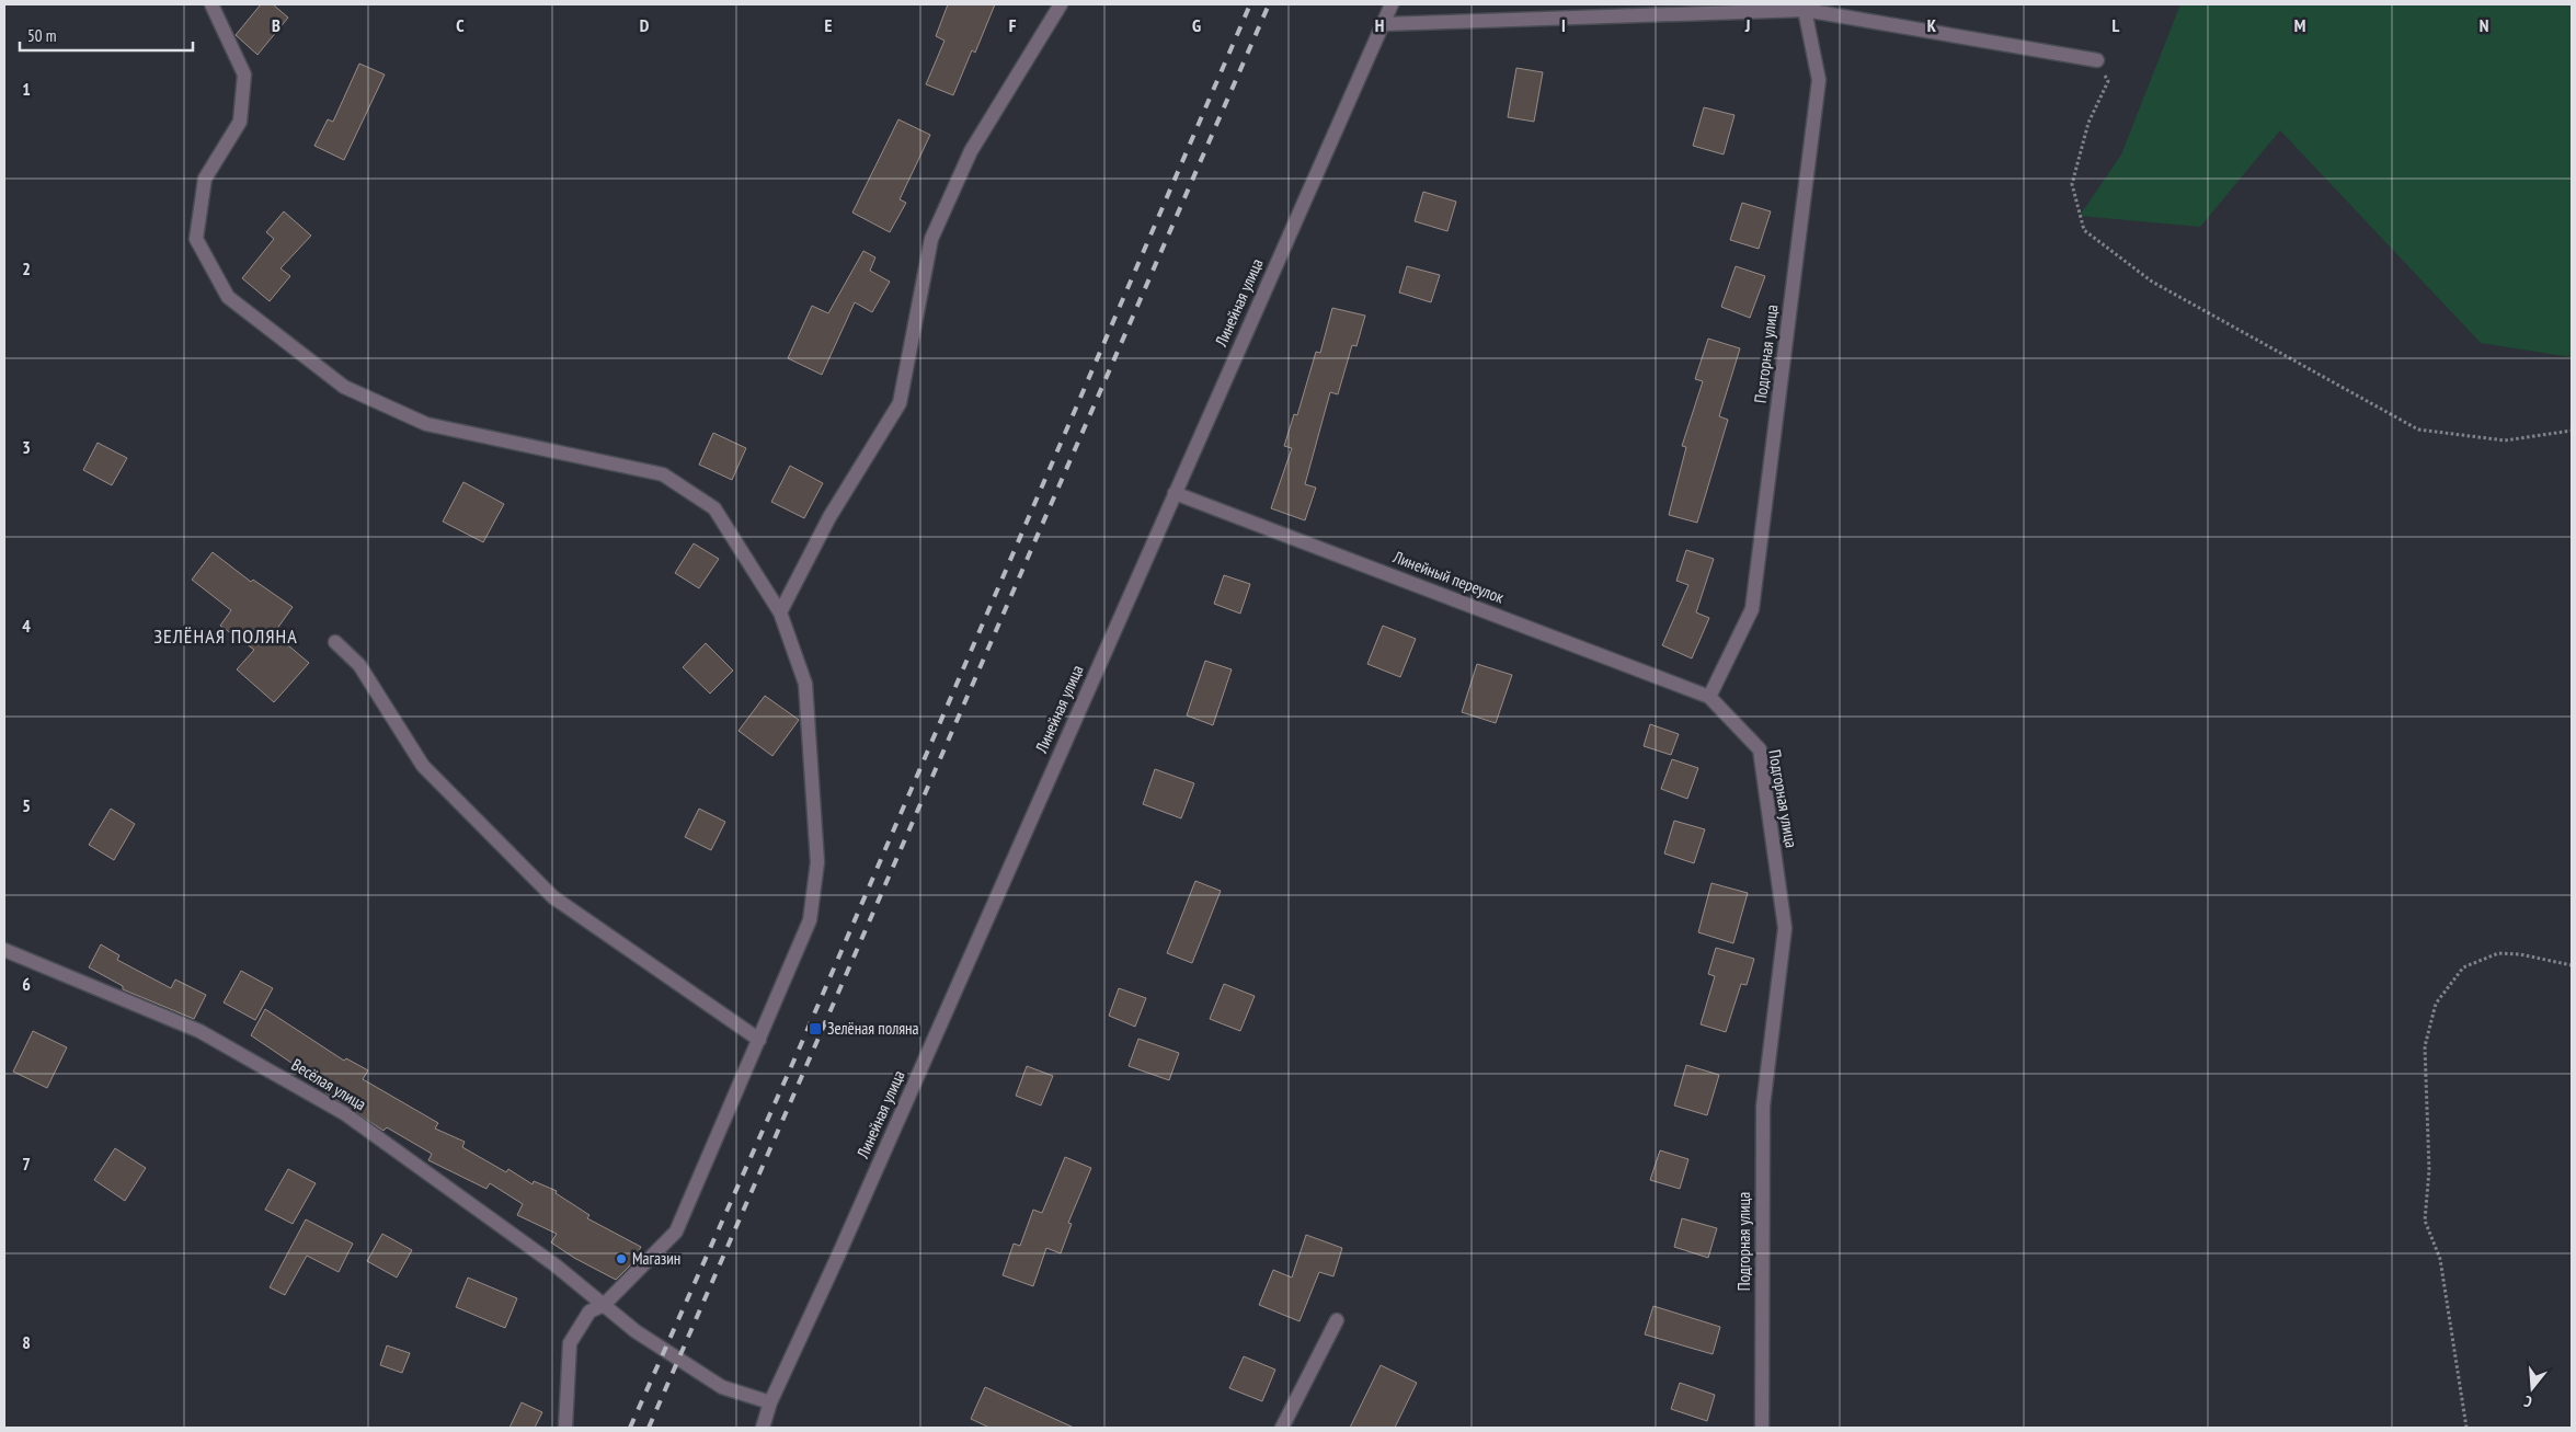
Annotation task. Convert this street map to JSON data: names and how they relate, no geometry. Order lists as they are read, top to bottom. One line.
{"streets":{"street":["Линейная улица","Подгорная улица","Линейный переулок","Весёлая улица"]},"crossings":[["Линейная улица","Линейный переулок"],["Линейная улица","Весёлая улица"],["Подгорная улица","Линейный переулок"]],"districts":["ЗЕЛЁНАЯ ПОЛЯНА"],"places":{"transit":["Зелёная поляна"],"other":["Магазин"]},"scale_bar":"50 m","north":"bottom","grid":{"columns":["B","C","D","E","F","G","H","I","J","K","L","M","N"],"rows":["1","2","3","4","5","6","7","8"]}}
